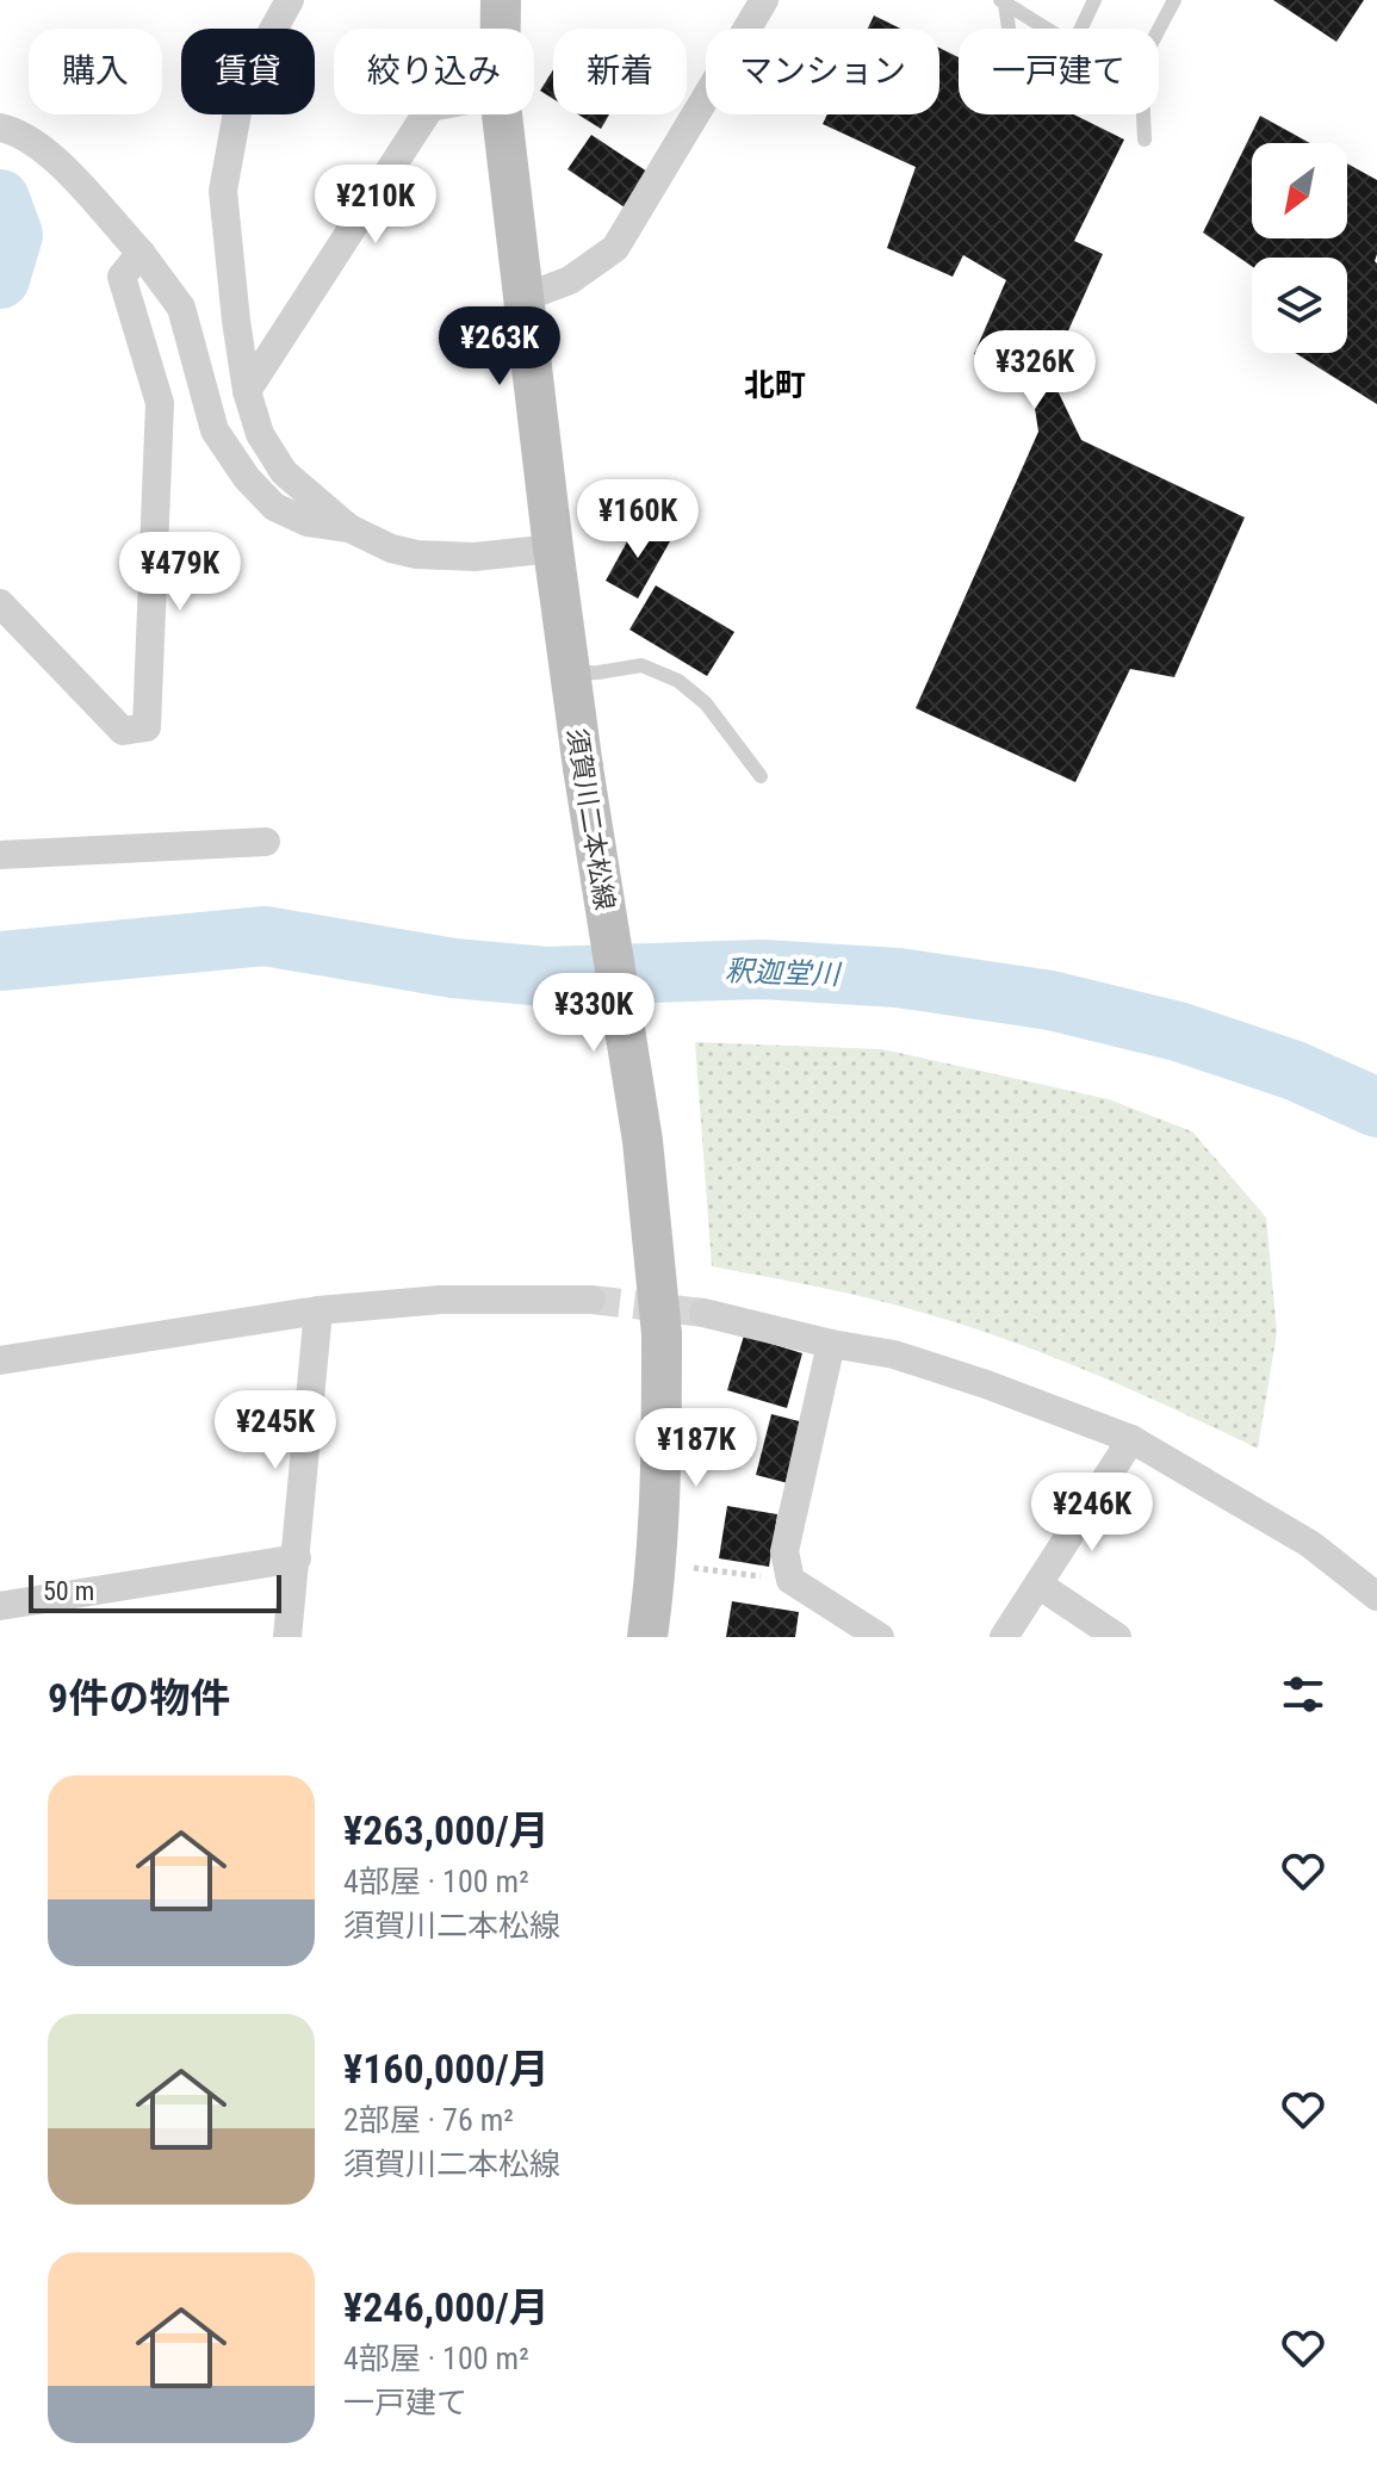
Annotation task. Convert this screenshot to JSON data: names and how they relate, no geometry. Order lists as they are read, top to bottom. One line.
{"streets":{"main road":["須賀川二本松線"]},"districts":["北町"],"water":["釈迦堂川"],"scale_bar":"50 m","north":"bottom left","page":{"chip":["購入","賃貸","絞り込み","新着","マンション","一戸建て"],"price":["¥210K","¥263K","¥326K","¥160K","¥479K","¥330K","¥245K","¥187K","¥246K"],"scale":"50 m","heading":"9件の物件","list":[{"name":"¥263,000/月","note":"4部屋 · 100 m² · 須賀川二本松線"},{"name":"¥160,000/月","note":"2部屋 · 76 m² · 須賀川二本松線"},{"name":"¥246,000/月","note":"4部屋 · 100 m² · 一戸建て"}]}}
